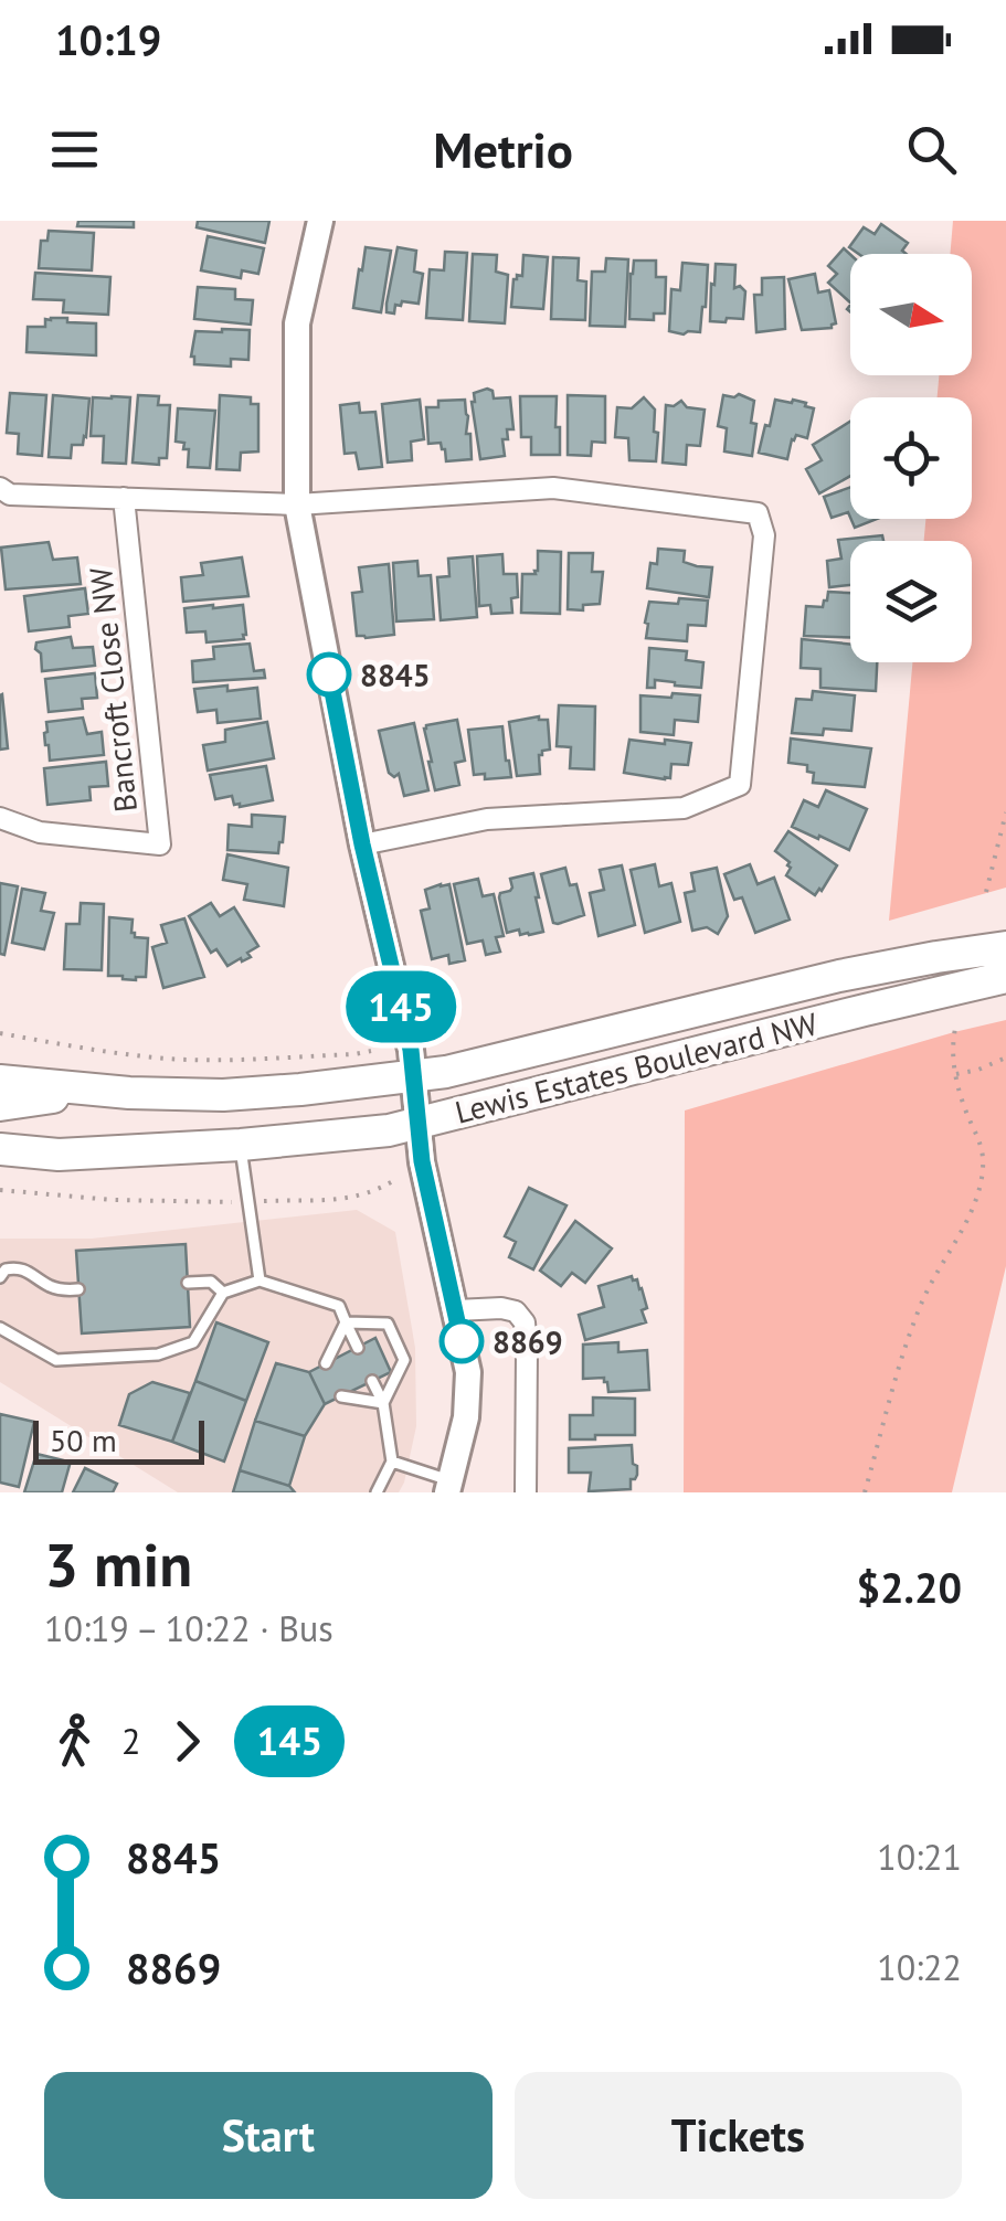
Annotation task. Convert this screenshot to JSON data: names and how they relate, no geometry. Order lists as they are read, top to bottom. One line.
{"streets":{"main road":["Lewis Estates Boulevard NW"],"street":["Bancroft Close NW"]},"places":["8845","8869"],"lines":["bus line 145"],"scale_bar":"50 m","north":"right","page":{"status":"10:19","header":"Metrio","on_map":"145","scale":"50 m","heading":["3 min","10:19 – 10:22 · Bus","$2.20"],"legs":["2","145"],"list":[{"name":"8845","value":"10:21"},{"name":"8869","value":"10:22"}],"buttons":["Start","Tickets"]}}
